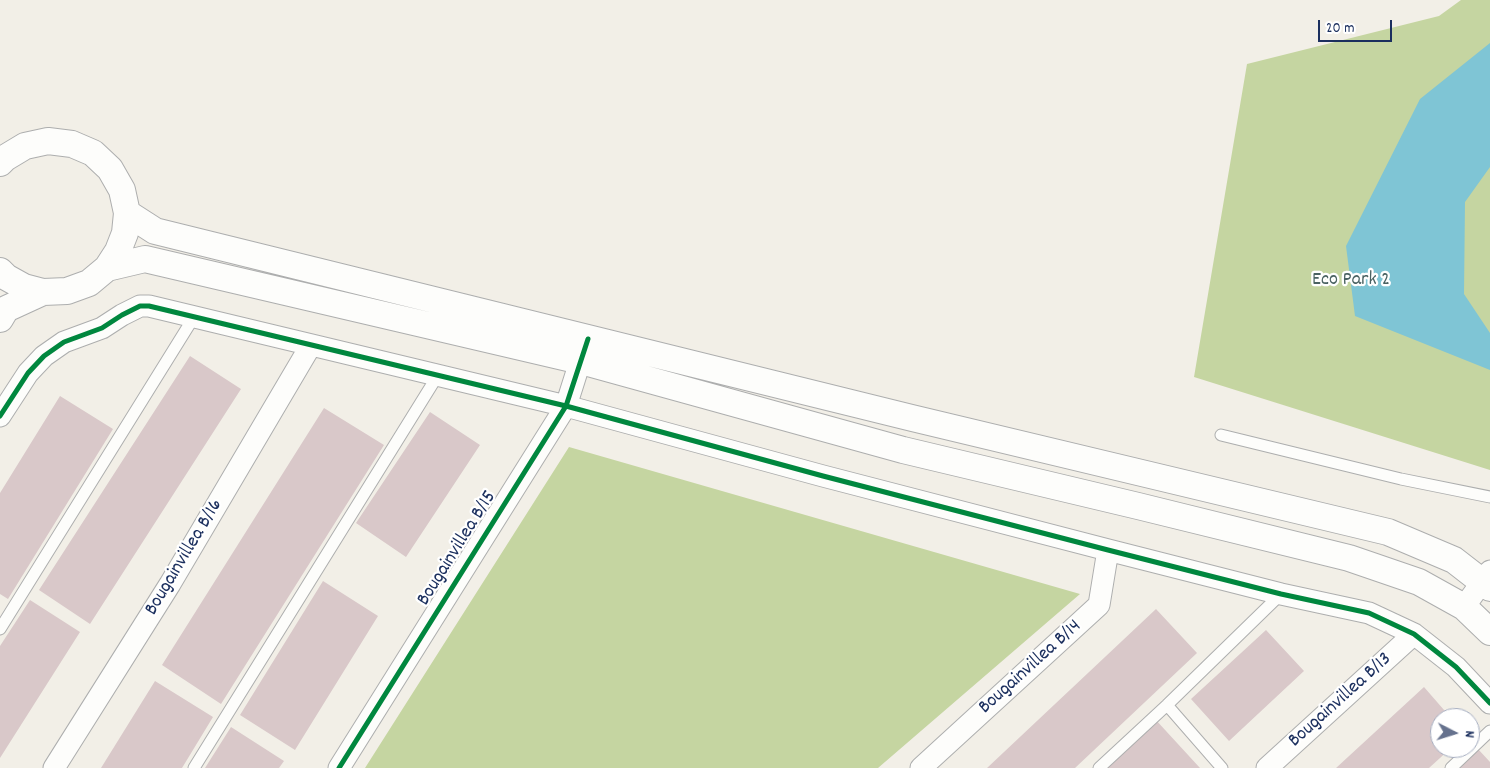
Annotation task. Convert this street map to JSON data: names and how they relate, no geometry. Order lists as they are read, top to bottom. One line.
{"streets":{"street":["Bougainvillea B/15","Bougainvillea B/16","Bougainvillea B/14","Bougainvillea B/13"]},"parks":["Eco Park 2"],"scale_bar":"20 m","north":"right"}
